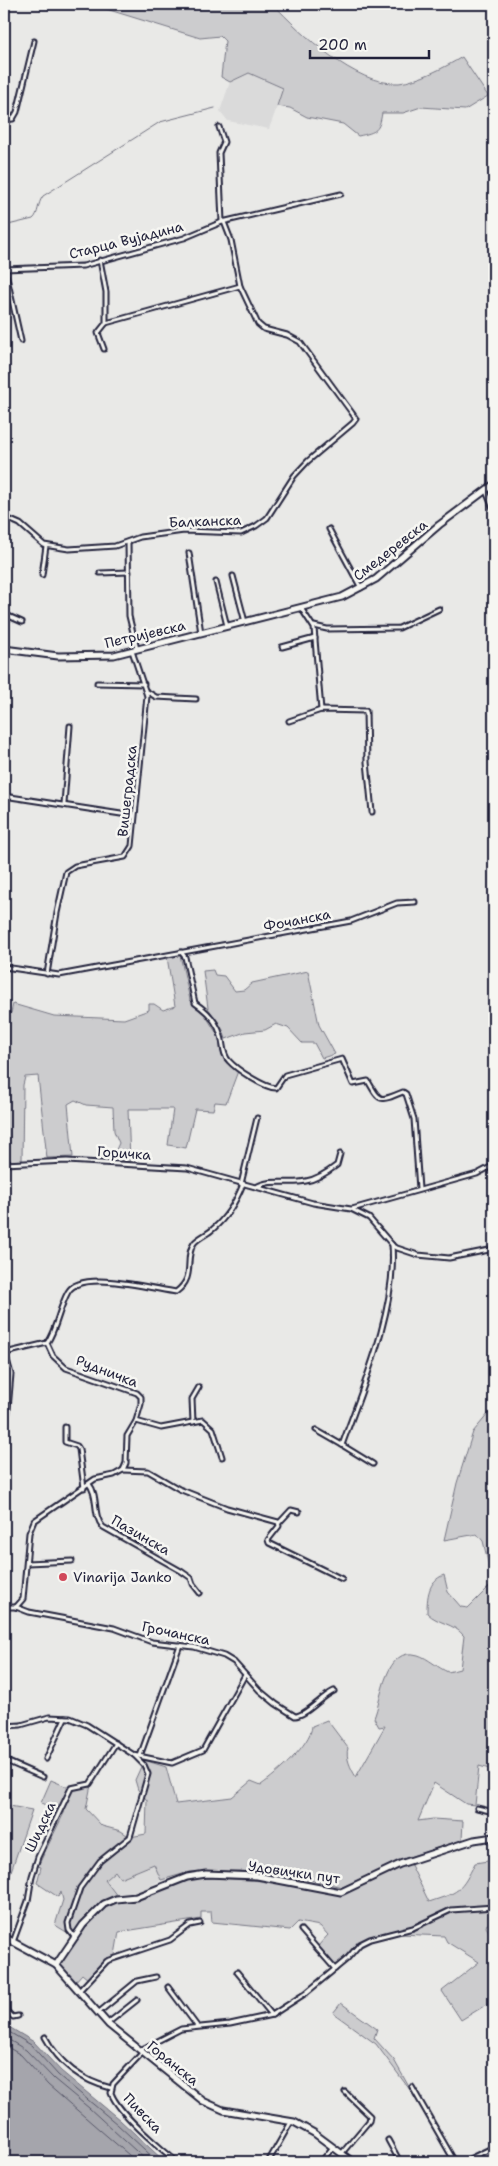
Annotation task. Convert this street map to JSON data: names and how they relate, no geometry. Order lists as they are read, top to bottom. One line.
{"streets":{"main road":["Смедеревска","Петријевска","Удовички пут","Горанска"],"street":["Старца Вујадина","Балканска","Вишеградска","Фочанска","Горичка","Рудничка","Пазинска","Грочанска","Шидска","Пивска"]},"crossings":[["Балканска","Вишеградска"],["Смедеревска","Петријевска"],["Петријевска","Вишеградска"],["Вишеградска","Фочанска"],["Шидска","Горанска"],["Удовички пут","Горанска"],["Горанска","Пивска"]],"places":["Vinarija Janko"],"scale_bar":"200 m"}
